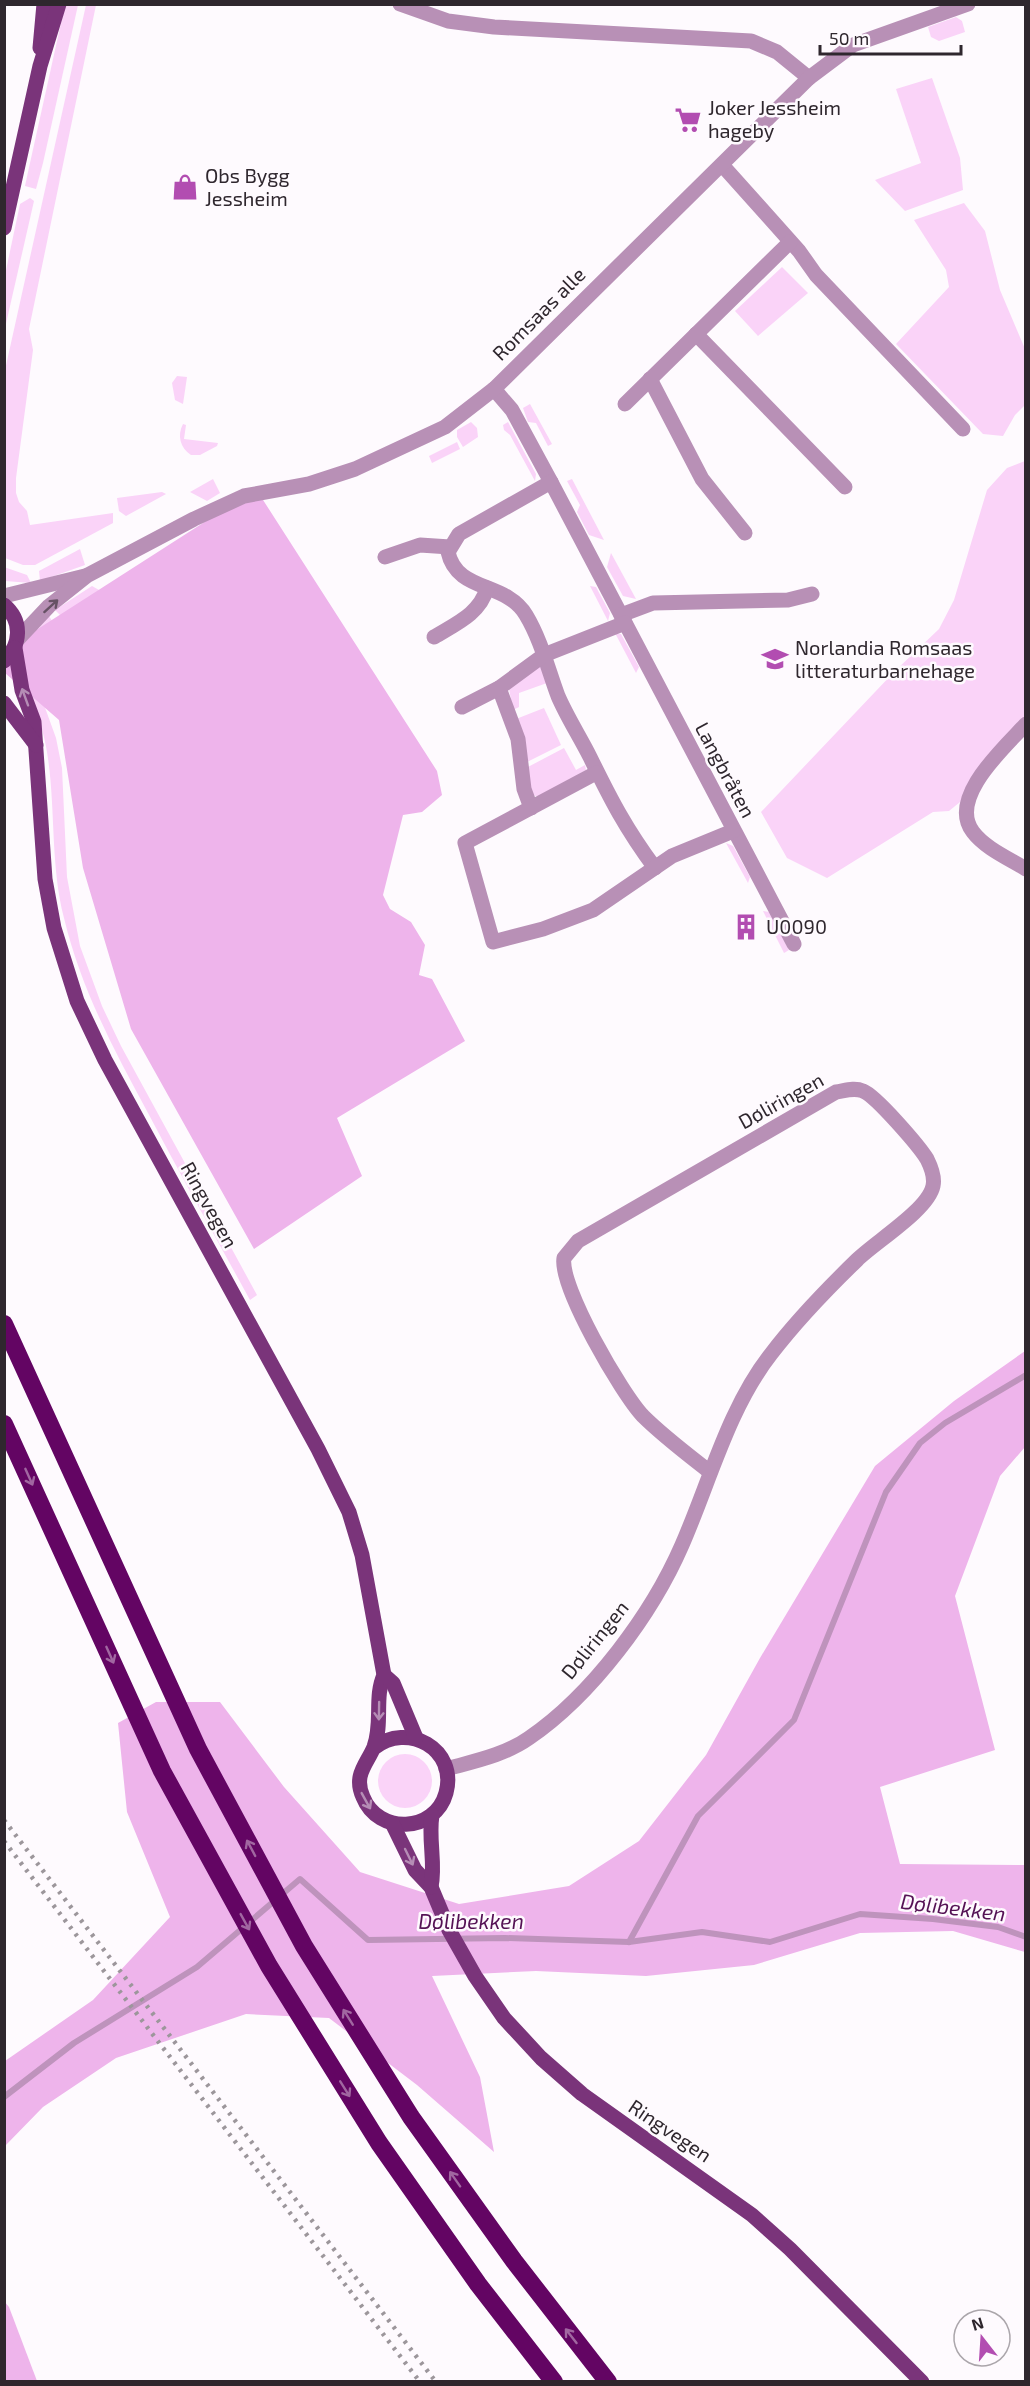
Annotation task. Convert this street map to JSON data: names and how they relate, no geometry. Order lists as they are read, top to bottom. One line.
{"streets":{"main road":["Ringvegen"],"street":["Romsaas alle","Langbråten","Døliringen"]},"crossings":[["Romsaas alle","Langbråten"],["Romsaas alle","Ringvegen"],["Døliringen","Ringvegen"]],"water":["Dølibekken"],"places":{"supermarket":["Joker Jessheim hageby"],"shop":["Obs Bygg Jessheim"],"school or university":["Norlandia Romsaas litteraturbarnehage"],"building":["U0090"]},"scale_bar":"50 m","north":"top"}
